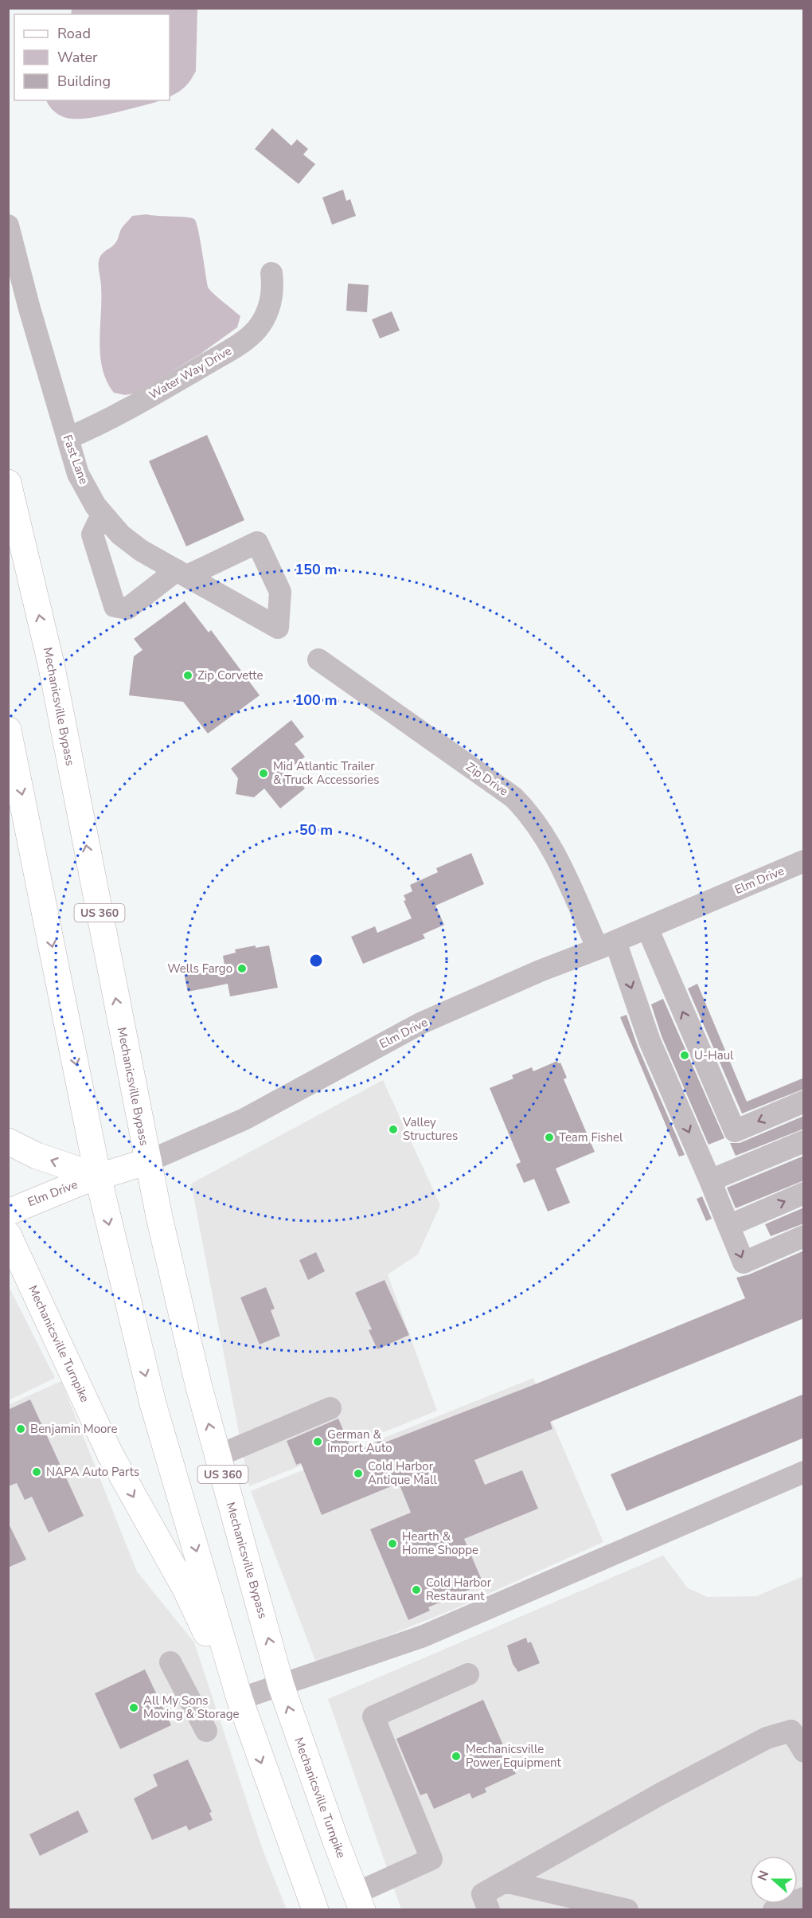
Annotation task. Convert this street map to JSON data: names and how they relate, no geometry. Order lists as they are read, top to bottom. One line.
{"streets":{"main road":["Mechanicsville Bypass","Elm Drive","US 360","Mechanicsville Turnpike"],"street":["Water Way Drive","Fast Lane","Zip Drive"]},"crossings":[["Water Way Drive","Fast Lane"],["Mechanicsville Bypass","Elm Drive"],["Mechanicsville Bypass","Mechanicsville Turnpike"],["Zip Drive","Elm Drive"]],"one_way":["Zip Drive"],"places":["Zip Corvette","Mid Atlantic Trailer & Truck Accessories","Wells Fargo","U-Haul","Valley Structures","Team Fishel","Benjamin Moore","German & Import Auto","NAPA Auto Parts","Cold Harbor Antique Mall","Hearth & Home Shoppe","Cold Harbor Restaurant","All My Sons Moving & Storage","Mechanicsville Power Equipment"],"legend":["Road","Water","Building"],"north":"left","rings":["150 m","100 m","50 m"]}
